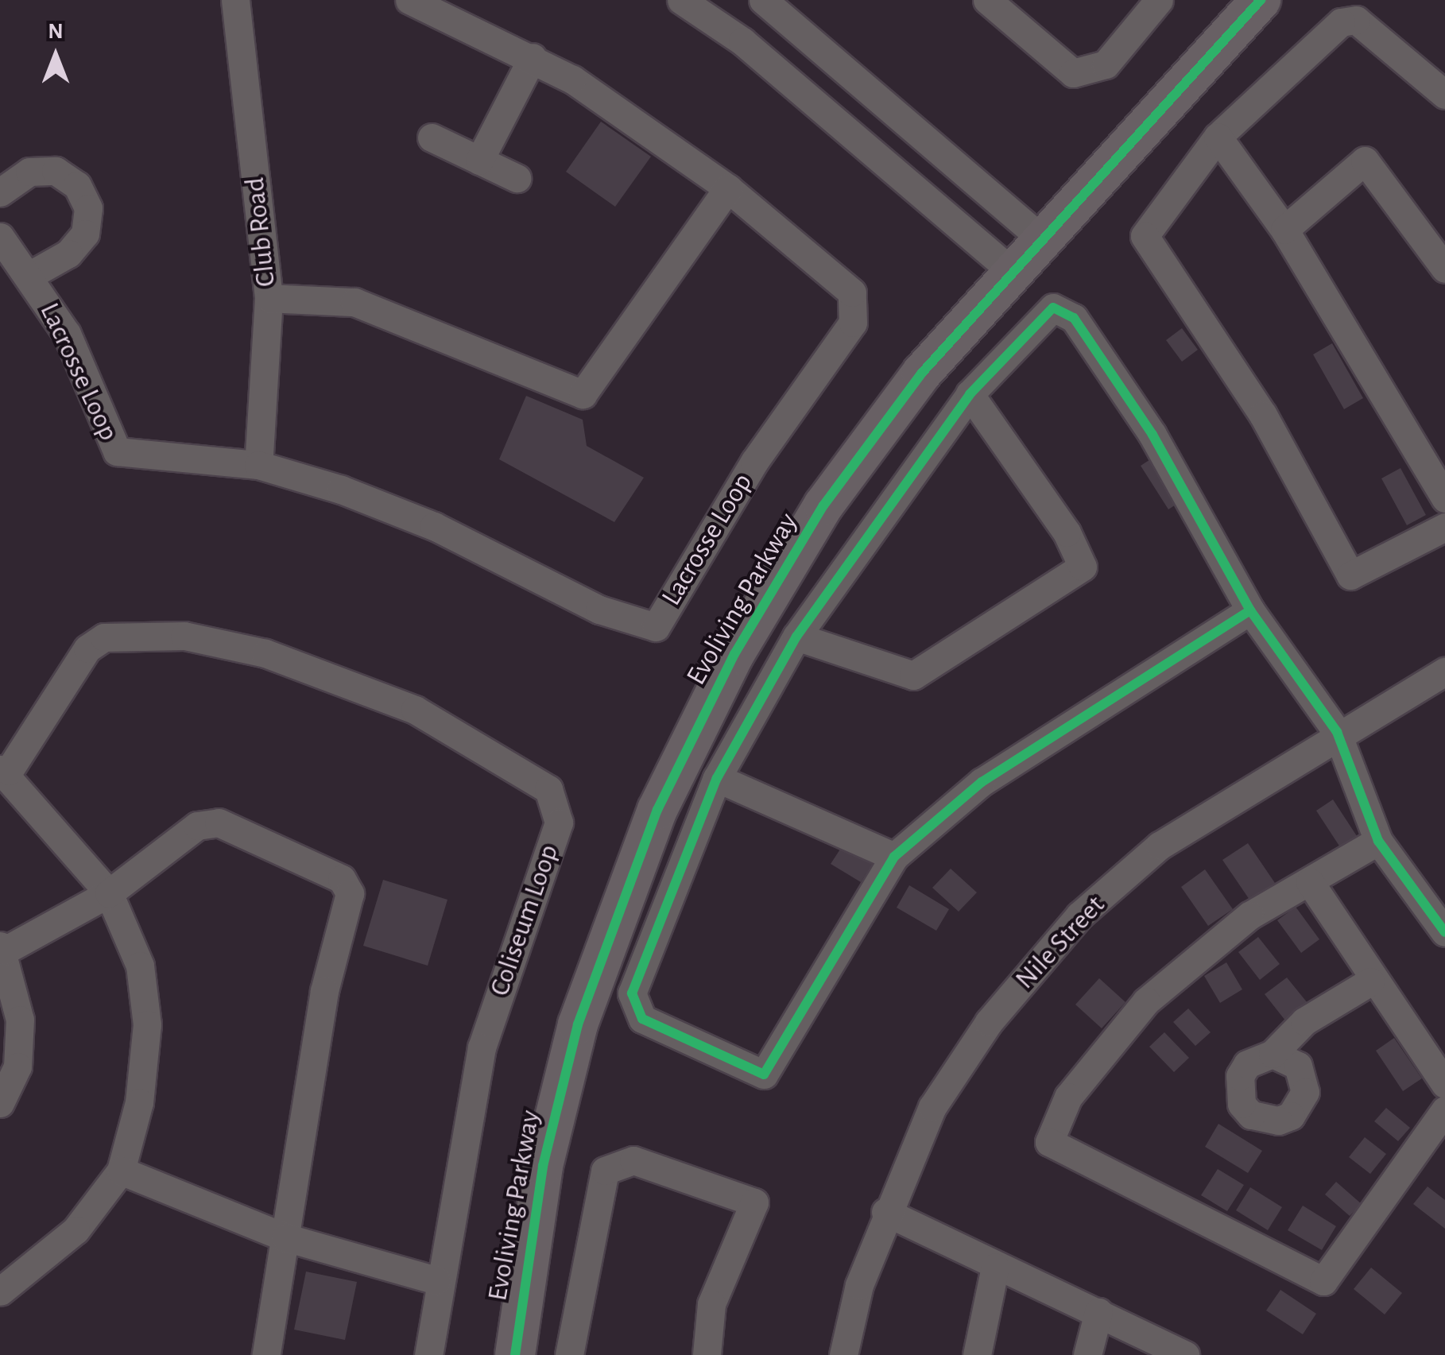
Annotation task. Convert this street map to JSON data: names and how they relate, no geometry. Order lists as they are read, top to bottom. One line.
{"streets":{"street":["Club Road","Lacrosse Loop","Evoliving Parkway","Coliseum Loop","Nile Street"]},"crossings":[["Club Road","Lacrosse Loop"]],"north":"top"}
